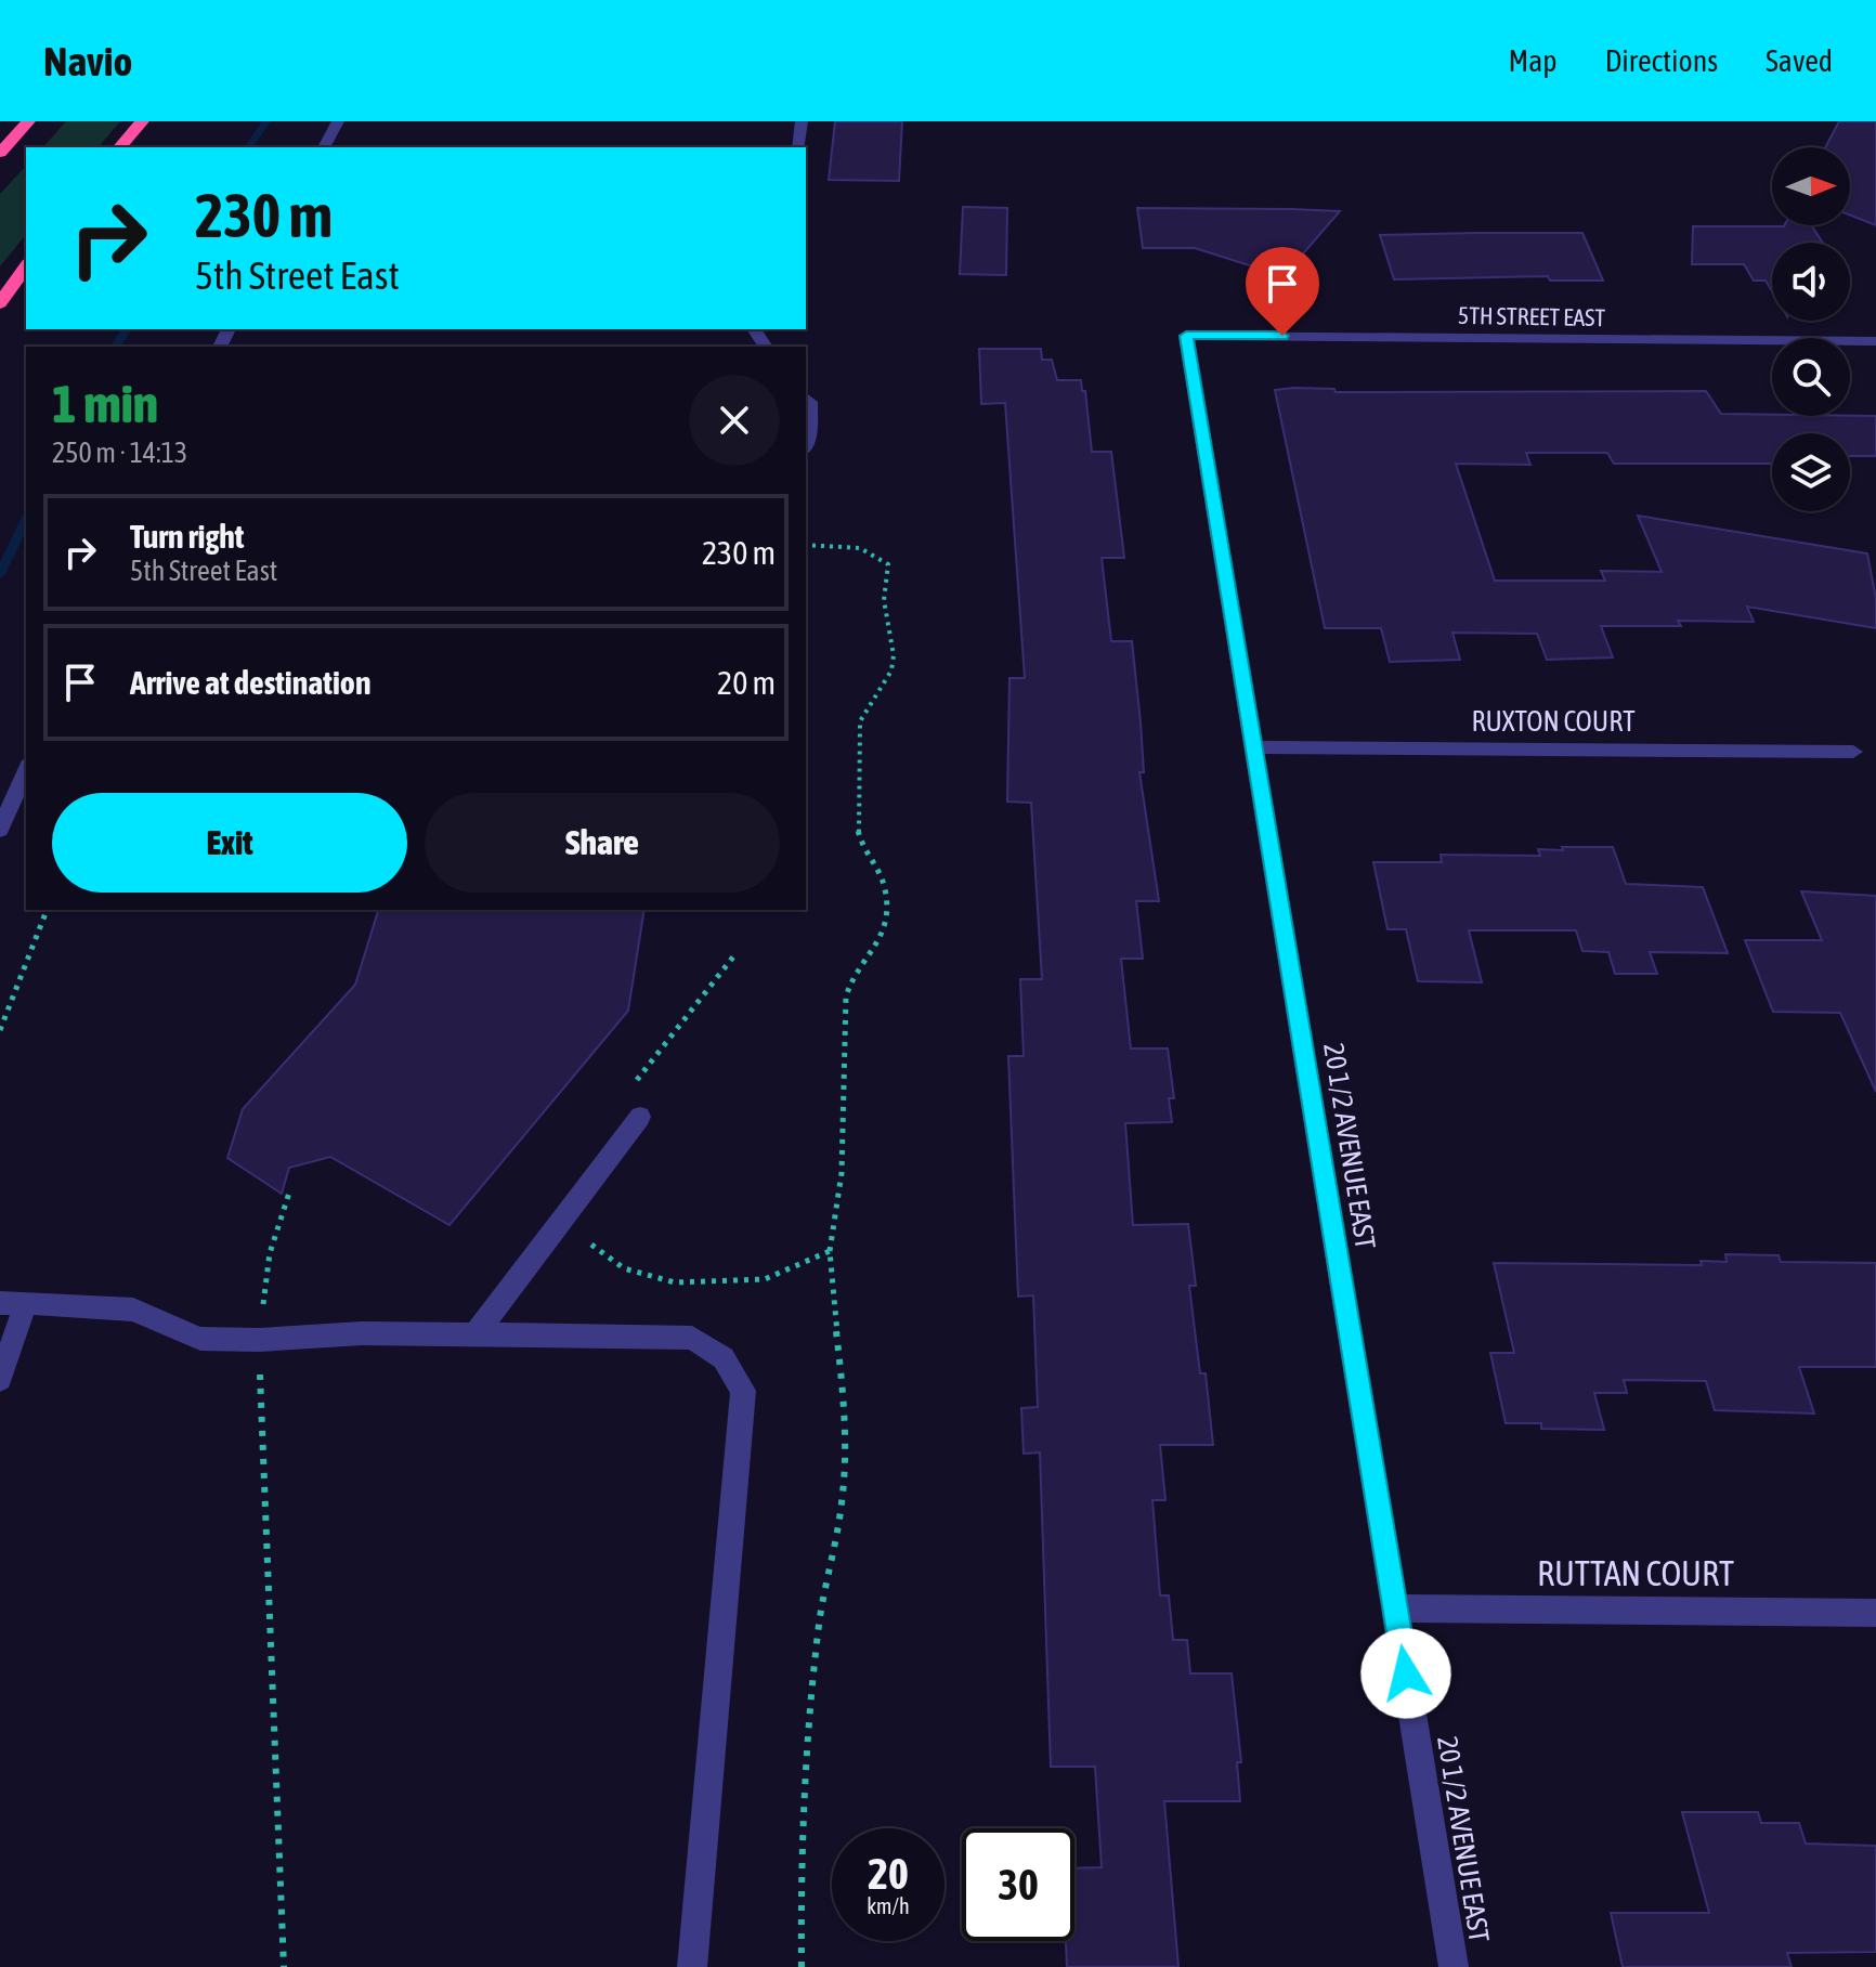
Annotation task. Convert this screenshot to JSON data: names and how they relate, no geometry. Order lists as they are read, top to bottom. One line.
{"streets":{"street":["5TH STREET EAST","RUXTON COURT","20 1/2 AVENUE EAST","RUTTAN COURT"]},"crossings":[["5TH STREET EAST","20 1/2 AVENUE EAST"],["RUXTON COURT","20 1/2 AVENUE EAST"],["20 1/2 AVENUE EAST","RUTTAN COURT"]],"north":"right","page":{"header":"Navio","nav":["Map","Directions","Saved"],"turn":["230 m","5th Street East"],"heading":["1 min","250 m · 14:13"],"list":[{"name":"Turn right","note":"5th Street East","value":"230 m"},{"name":"Arrive at destination","value":"20 m"}],"buttons":["Exit","Share"],"speed":"20 km/h","limit":"30"}}
